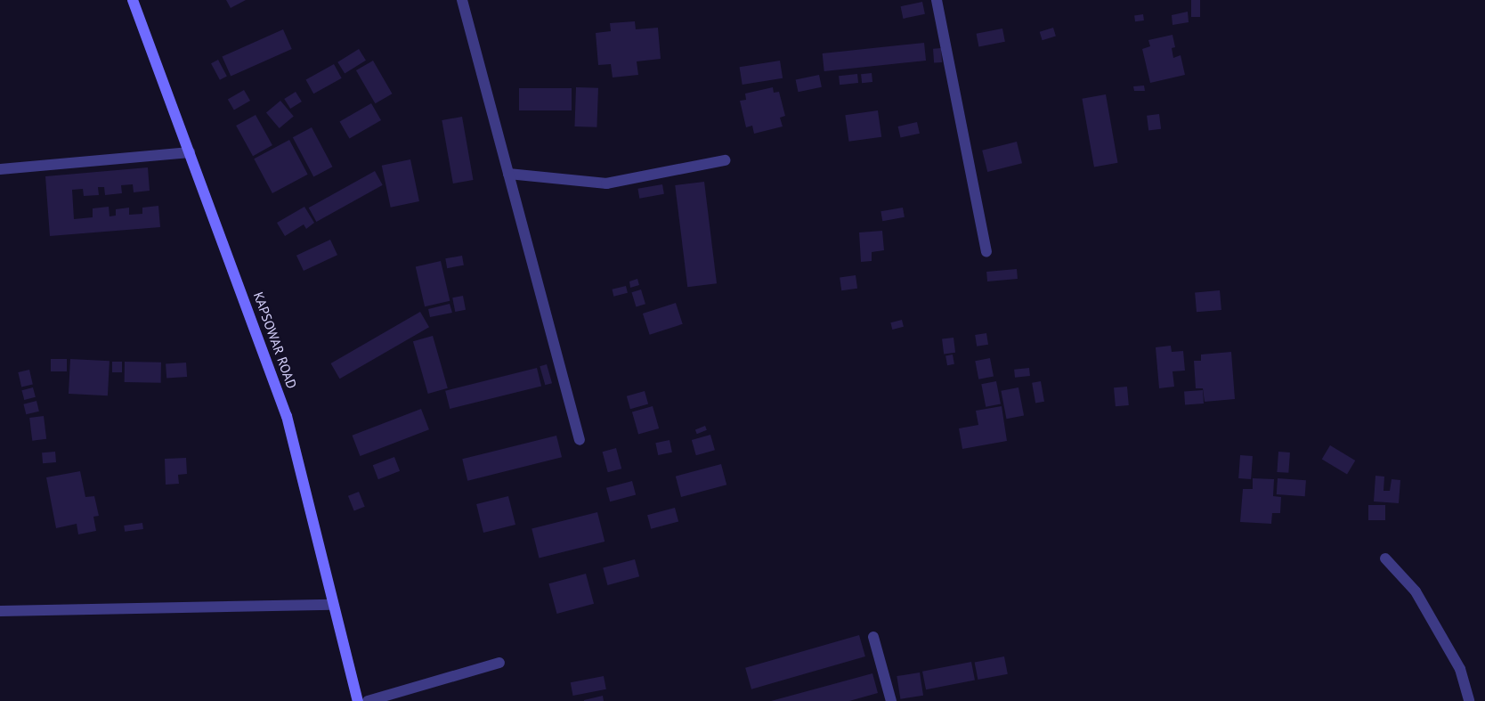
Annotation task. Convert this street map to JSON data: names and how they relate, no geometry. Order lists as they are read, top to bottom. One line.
{"streets":{"main road":["KAPSOWAR ROAD"]}}
